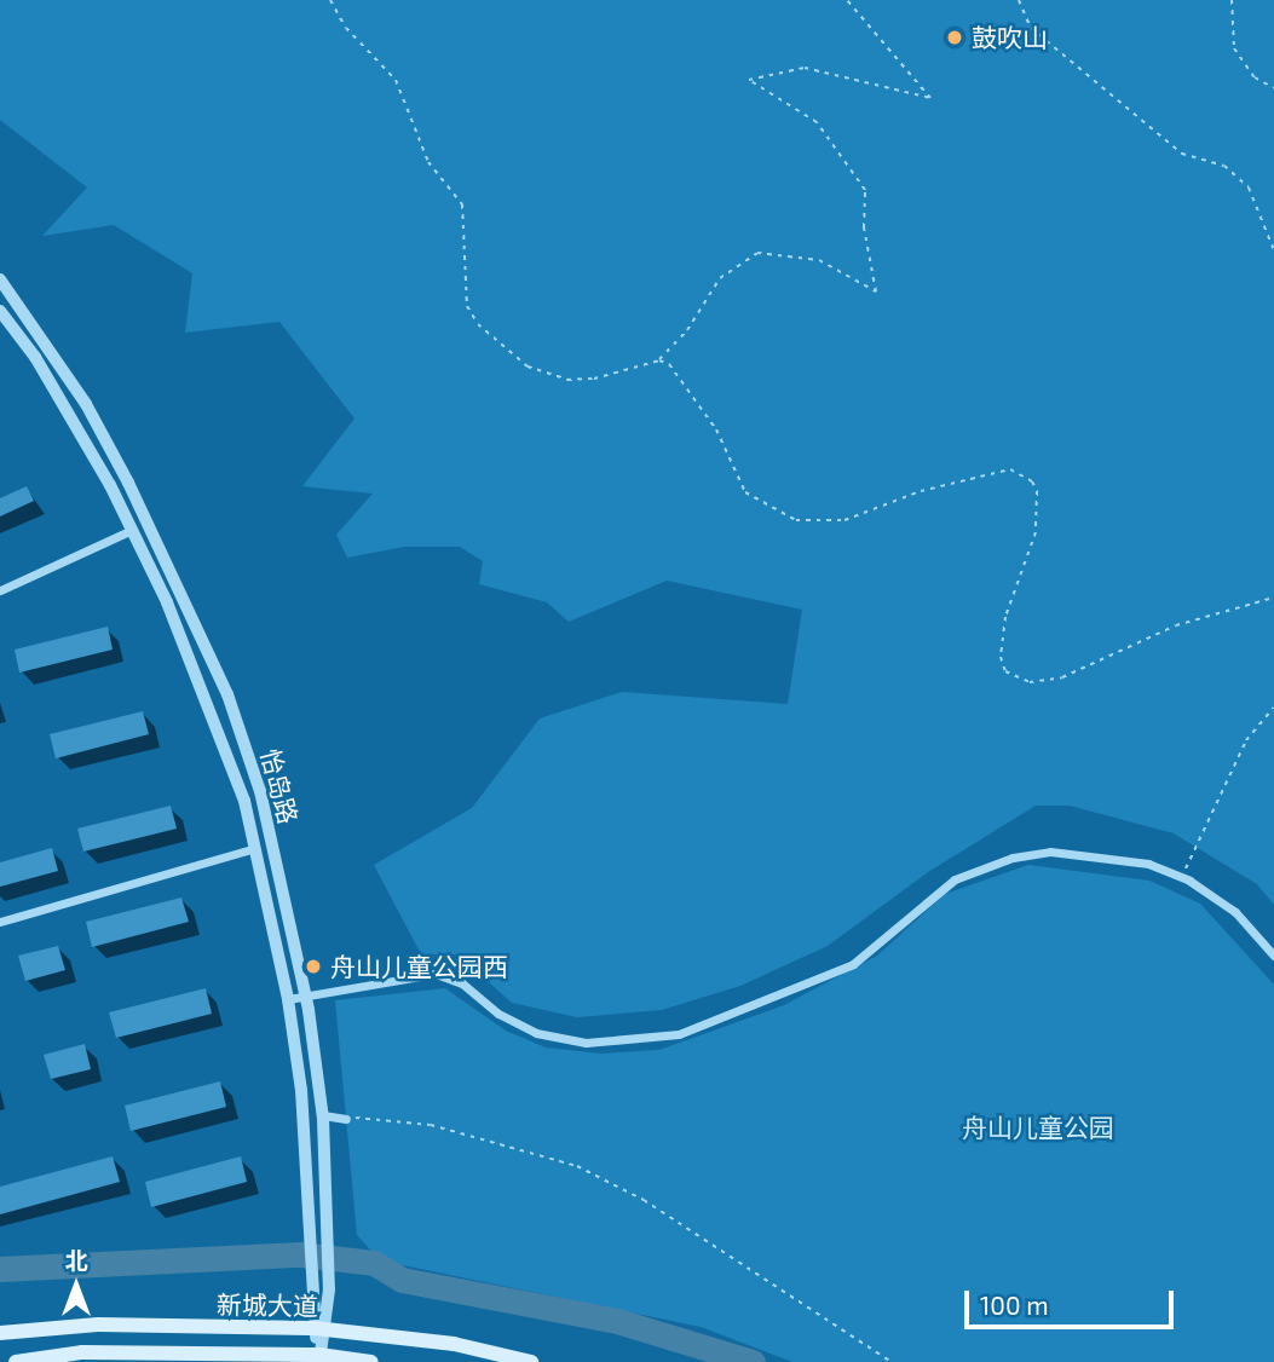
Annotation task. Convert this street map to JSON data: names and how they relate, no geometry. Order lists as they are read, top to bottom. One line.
{"streets":{"main road":["新城大道"],"street":["怡岛路"]},"crossings":[["怡岛路","新城大道"]],"parks":["舟山儿童公园"],"places":["鼓吹山","舟山儿童公园西"],"scale_bar":"100 m","north":"top"}
